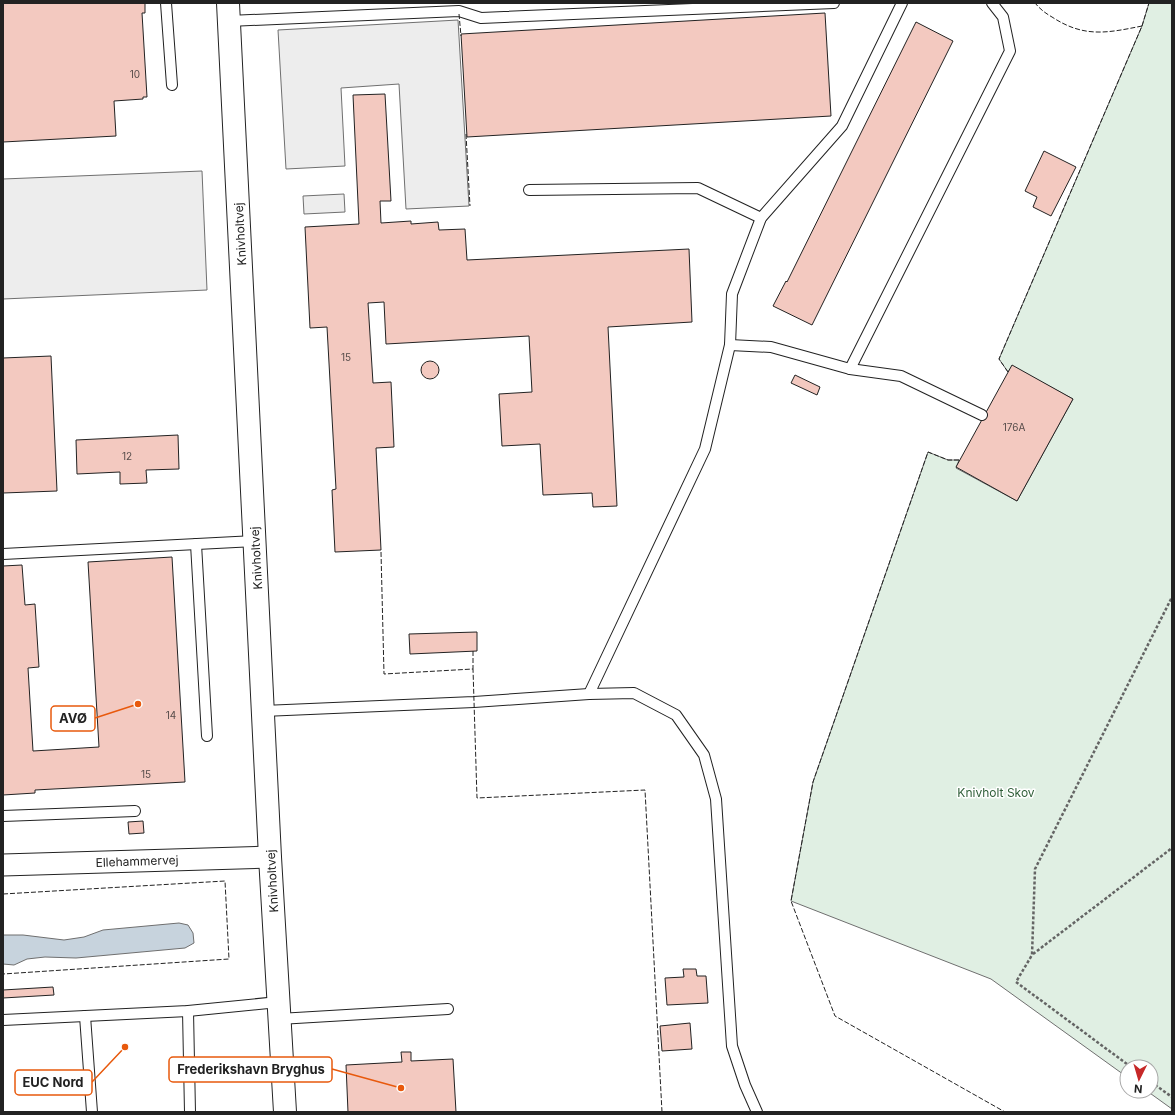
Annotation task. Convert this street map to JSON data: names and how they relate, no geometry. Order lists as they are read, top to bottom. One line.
{"streets":{"street":["Knivholtvej","Ellehammervej"]},"crossings":[["Knivholtvej","Ellehammervej"]],"parks":["Knivholt Skov"],"places":["AVØ","EUC Nord","Frederikshavn Bryghus"],"house_numbers":["10","15","176A","12","14","15"],"north":"bottom"}
